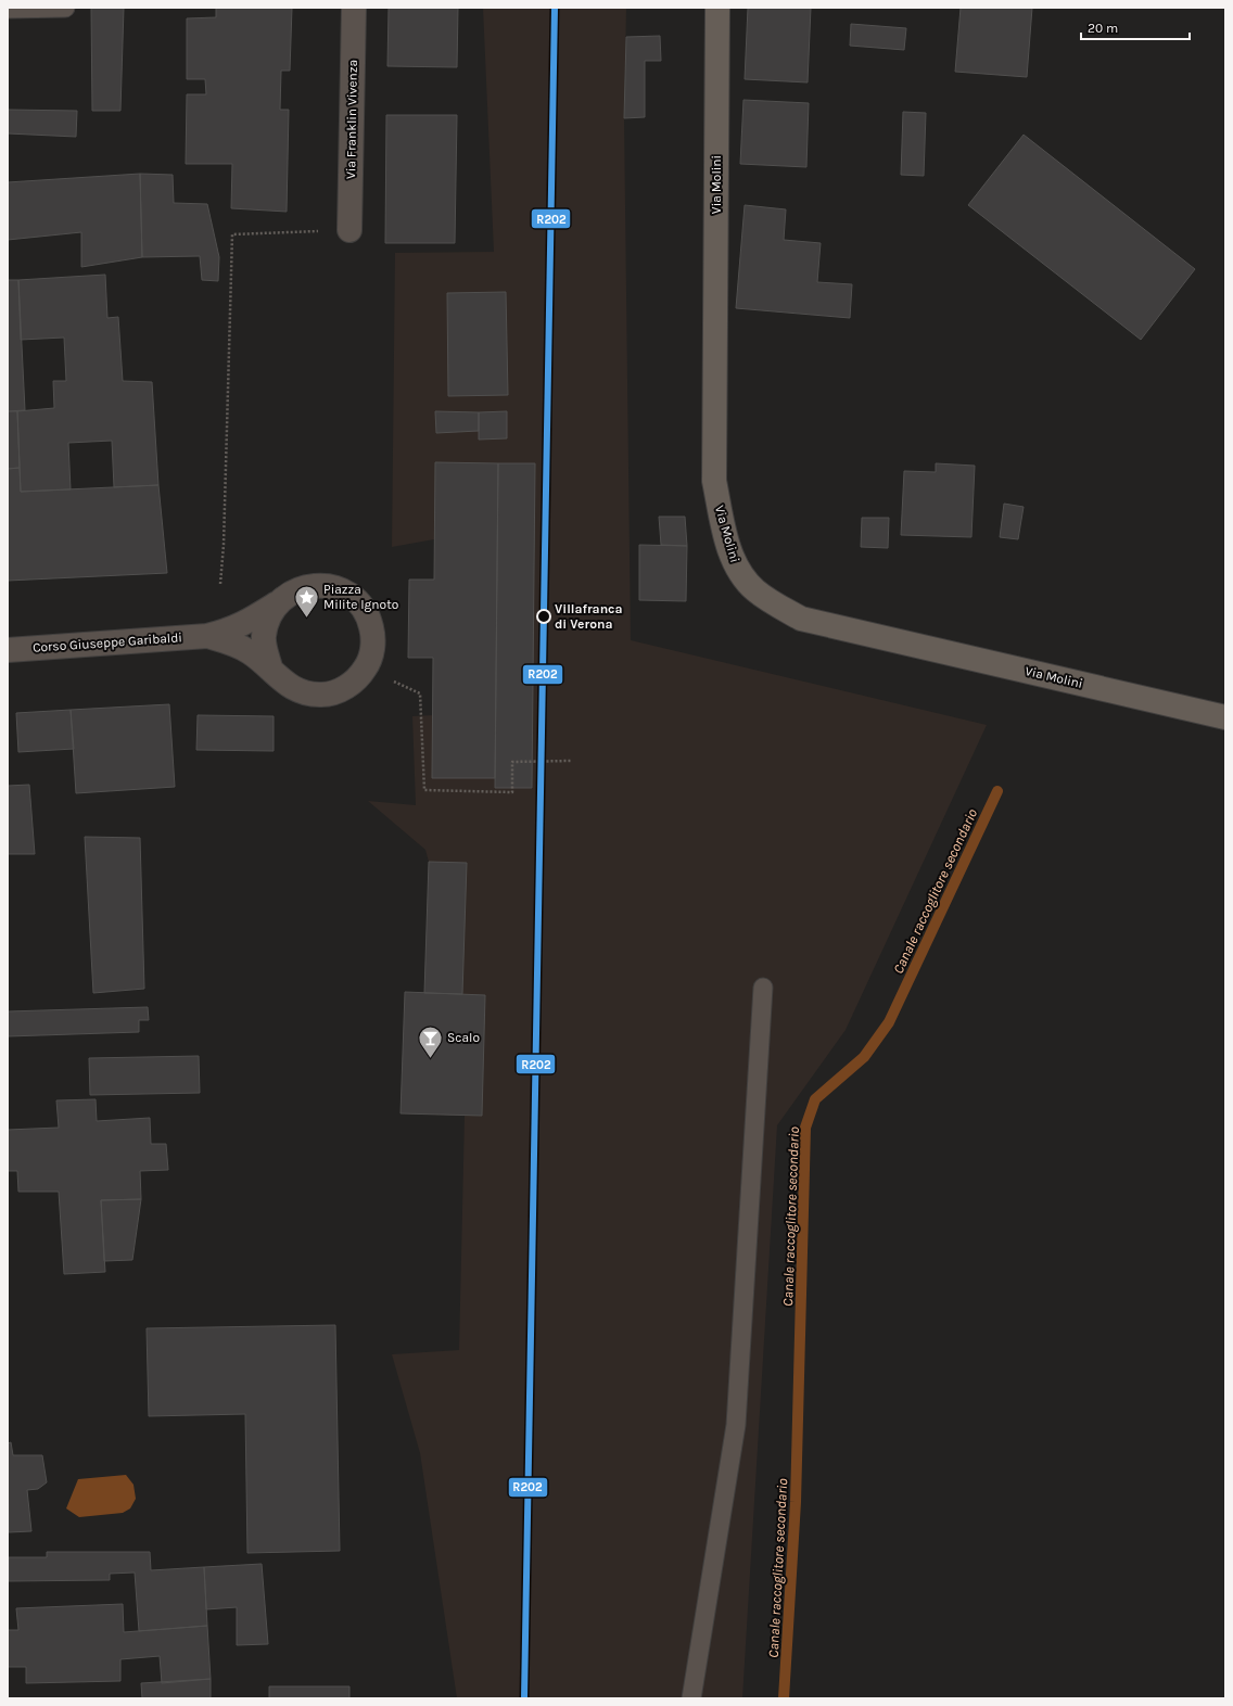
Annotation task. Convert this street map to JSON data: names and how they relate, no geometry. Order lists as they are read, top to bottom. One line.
{"streets":{"main road":["Via Molini"],"street":["Via Franklin Vivenza","Corso Giuseppe Garibaldi"]},"water":["Canale raccoglitore secondario"],"places":{"other":["Villafranca di Verona"],"place":["Piazza Milite Ignoto"],"bar":["Scalo"]},"lines":["transit line R202"],"scale_bar":"20 m"}
